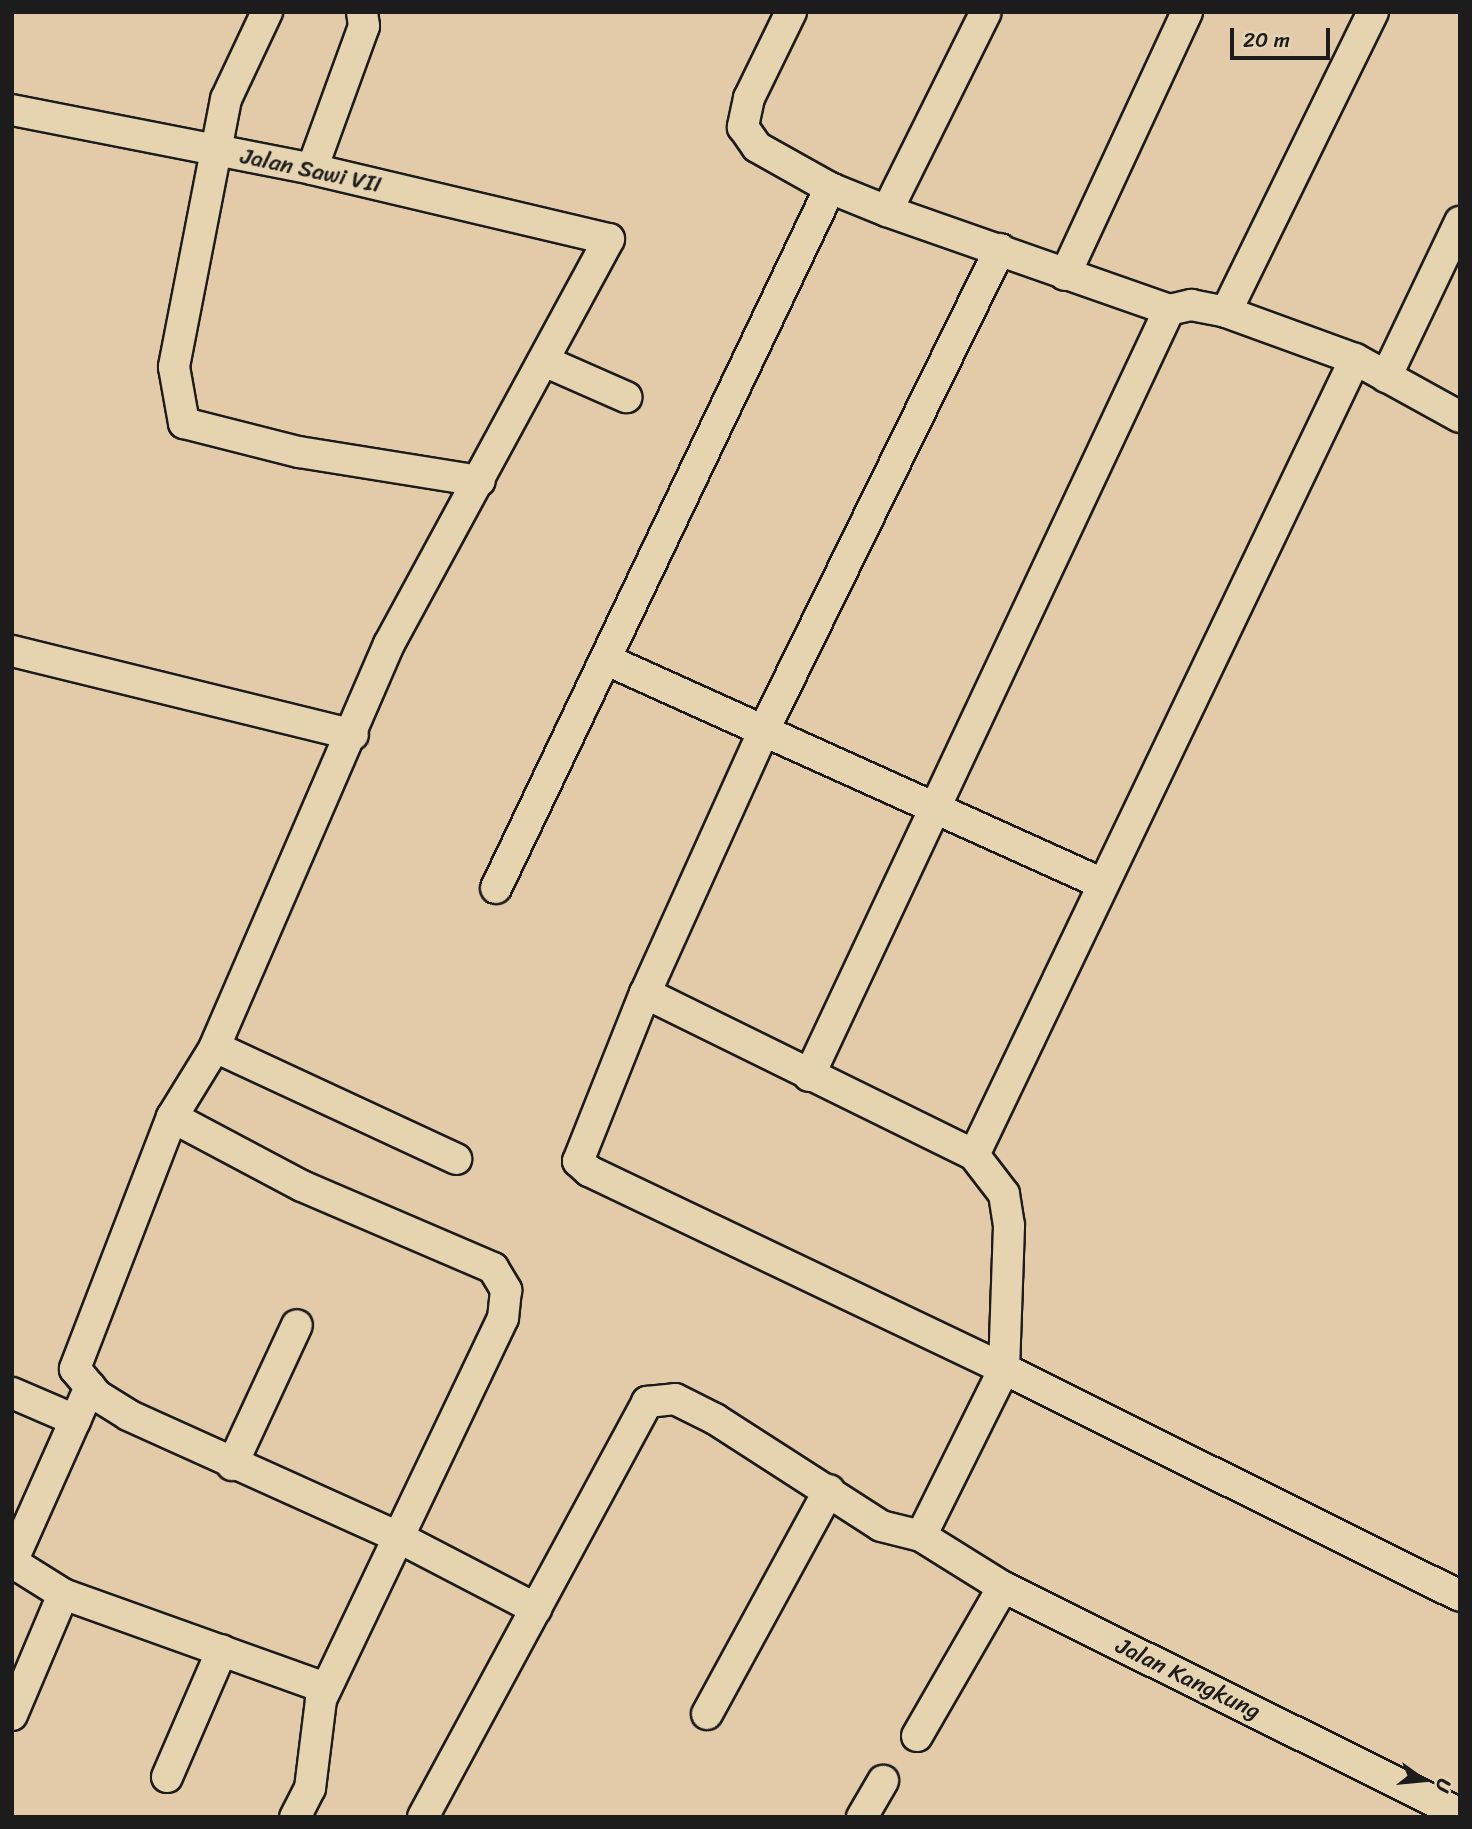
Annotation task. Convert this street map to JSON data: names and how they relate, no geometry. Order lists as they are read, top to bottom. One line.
{"streets":{"street":["Jalan Sawi VII","Jalan Kangkung"]},"scale_bar":"20 m","north":"right"}
